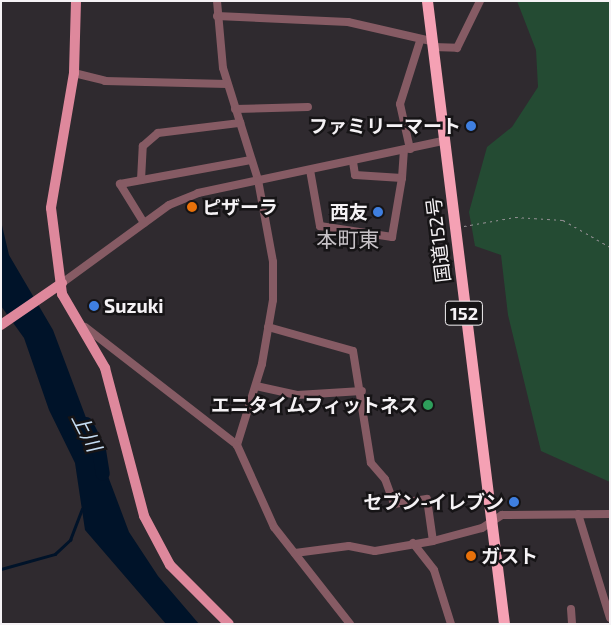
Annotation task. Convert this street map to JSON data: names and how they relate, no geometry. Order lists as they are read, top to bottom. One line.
{"streets":{"highway":["国道152号","152"]},"districts":["本町東"],"water":["上川"],"places":["ファミリーマート","ピザーラ","西友","Suzuki","エニタイムフィットネス","セブン-イレブン","ガスト"]}
